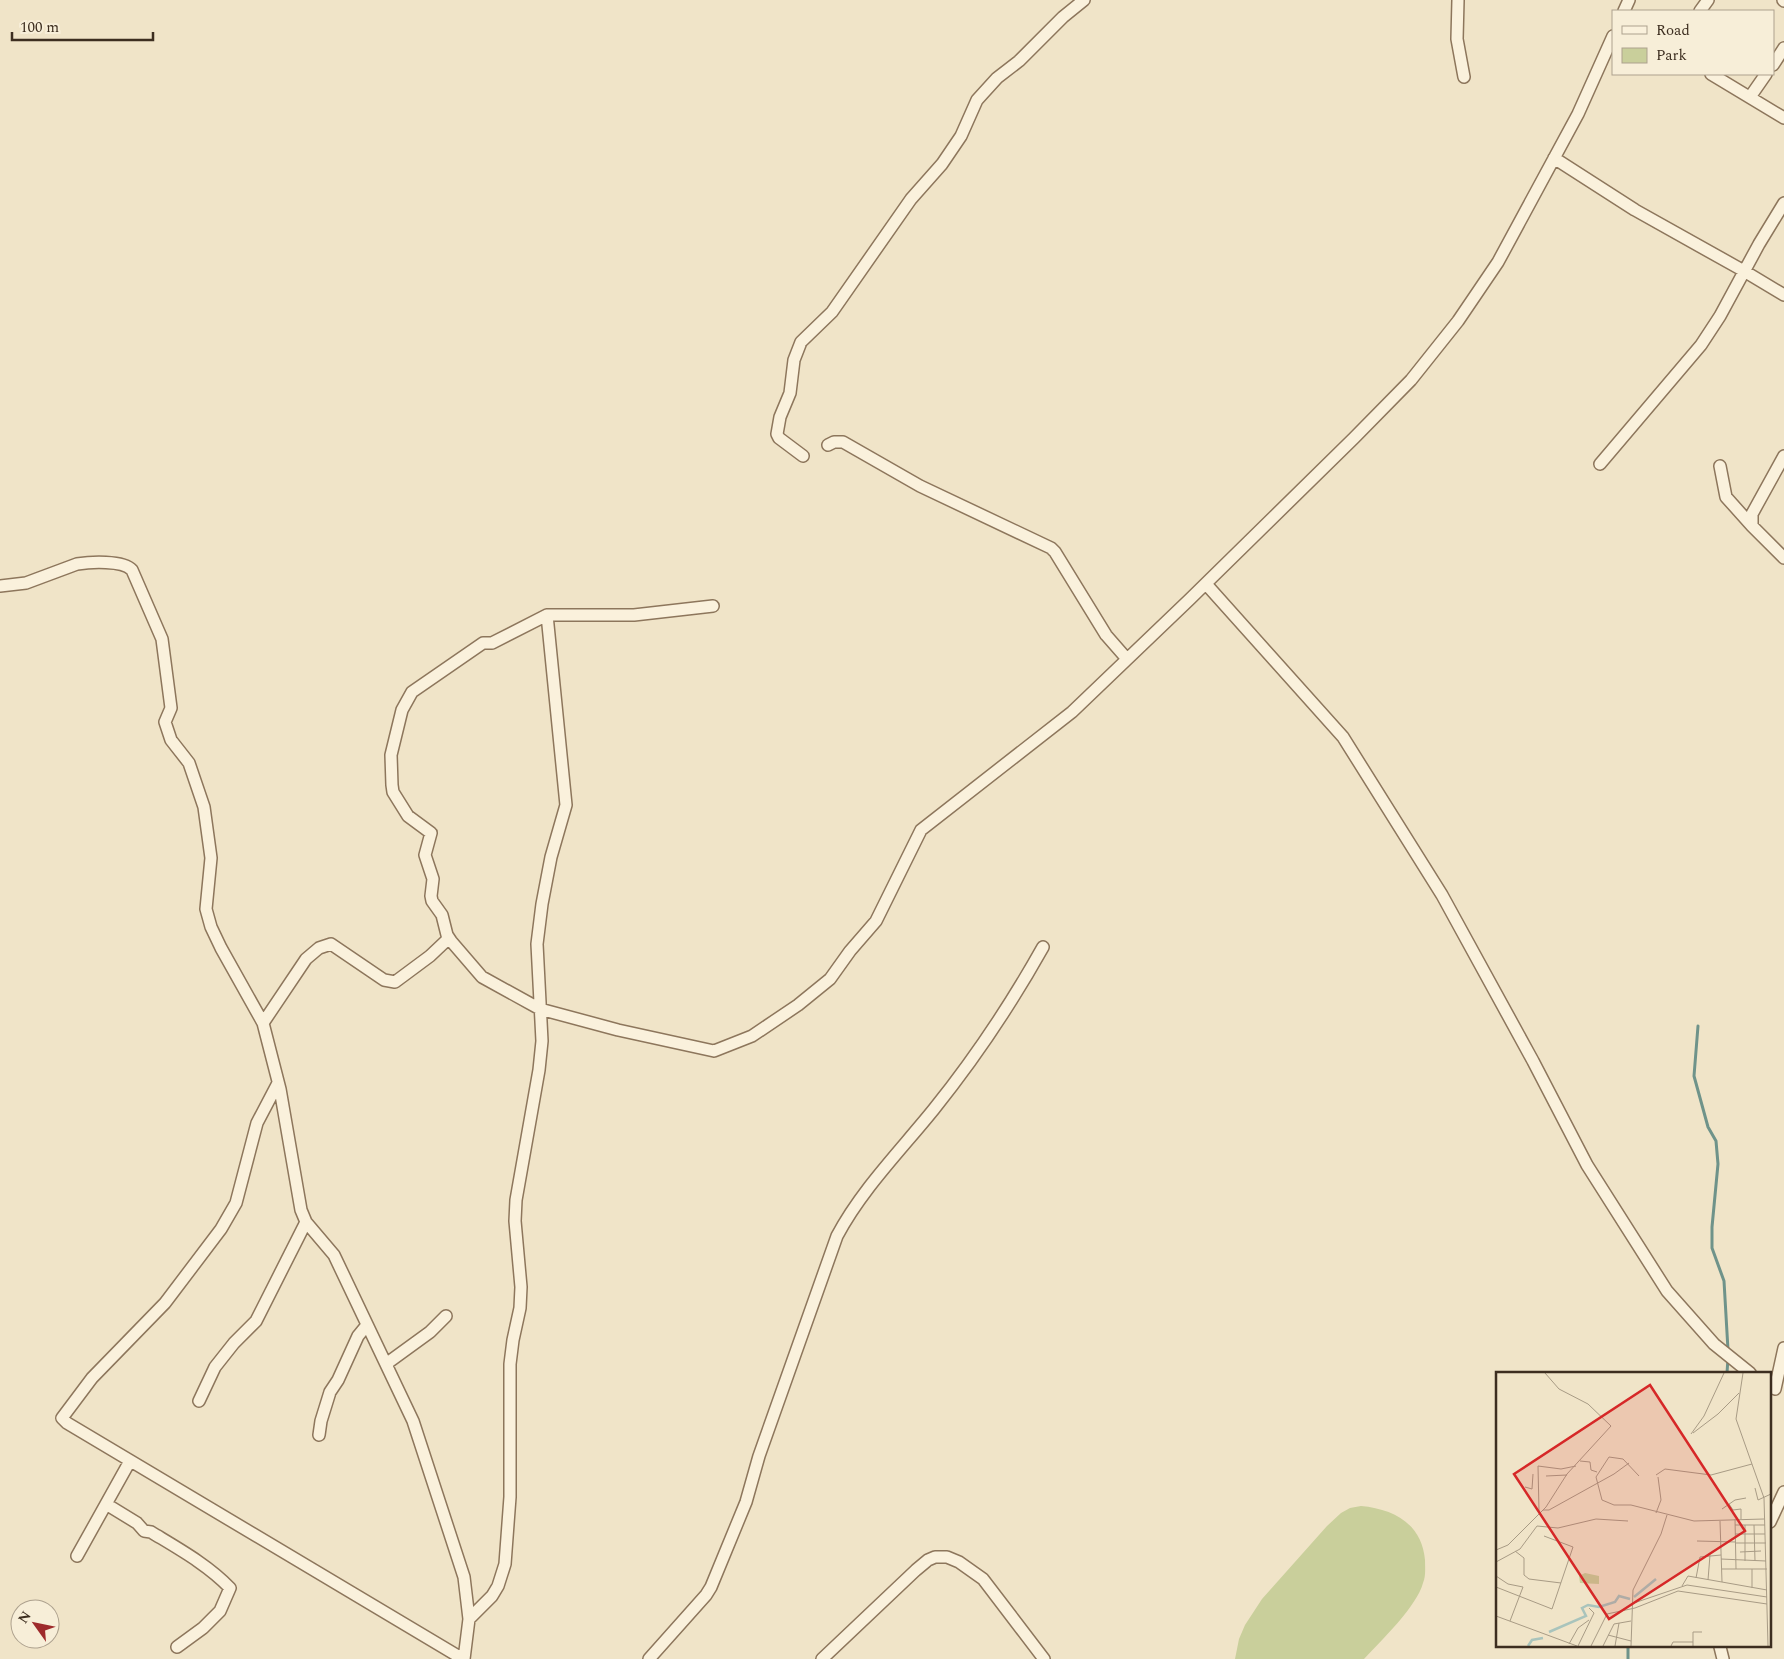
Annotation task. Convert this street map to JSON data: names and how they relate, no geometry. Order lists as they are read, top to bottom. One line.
{"legend":["Road","Park"],"scale_bar":"100 m","north":"top left"}
